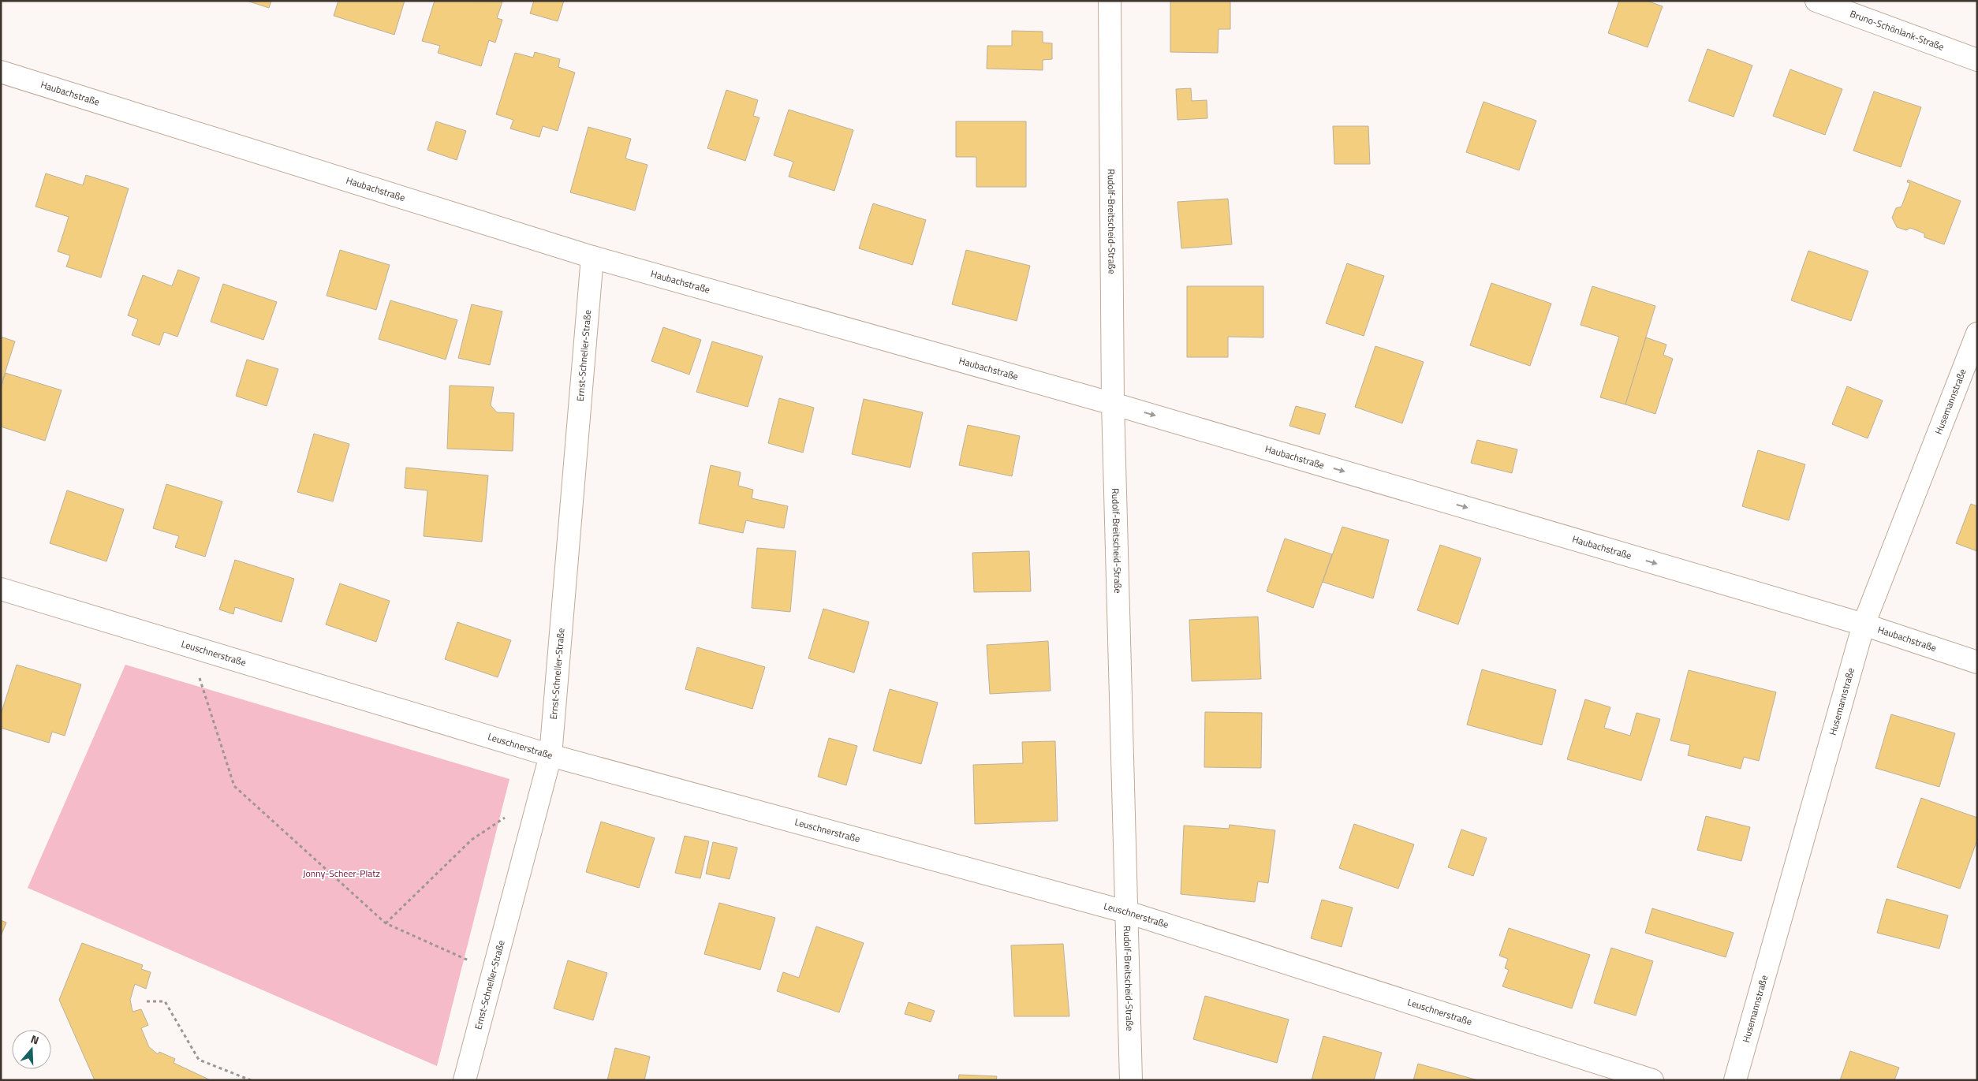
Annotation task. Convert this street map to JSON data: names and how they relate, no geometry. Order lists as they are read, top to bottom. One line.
{"streets":{"street":["Bruno-Schönlank-Straße","Haubachstraße","Rudolf-Breitscheid-Straße","Ernst-Schneller-Straße","Husemannstraße","Leuschnerstraße"]},"crossings":[["Haubachstraße","Rudolf-Breitscheid-Straße"],["Haubachstraße","Ernst-Schneller-Straße"],["Haubachstraße","Husemannstraße"],["Rudolf-Breitscheid-Straße","Leuschnerstraße"],["Ernst-Schneller-Straße","Leuschnerstraße"]],"one_way":["Haubachstraße"],"parks":["Jonny-Scheer-Platz"],"north":"top"}
